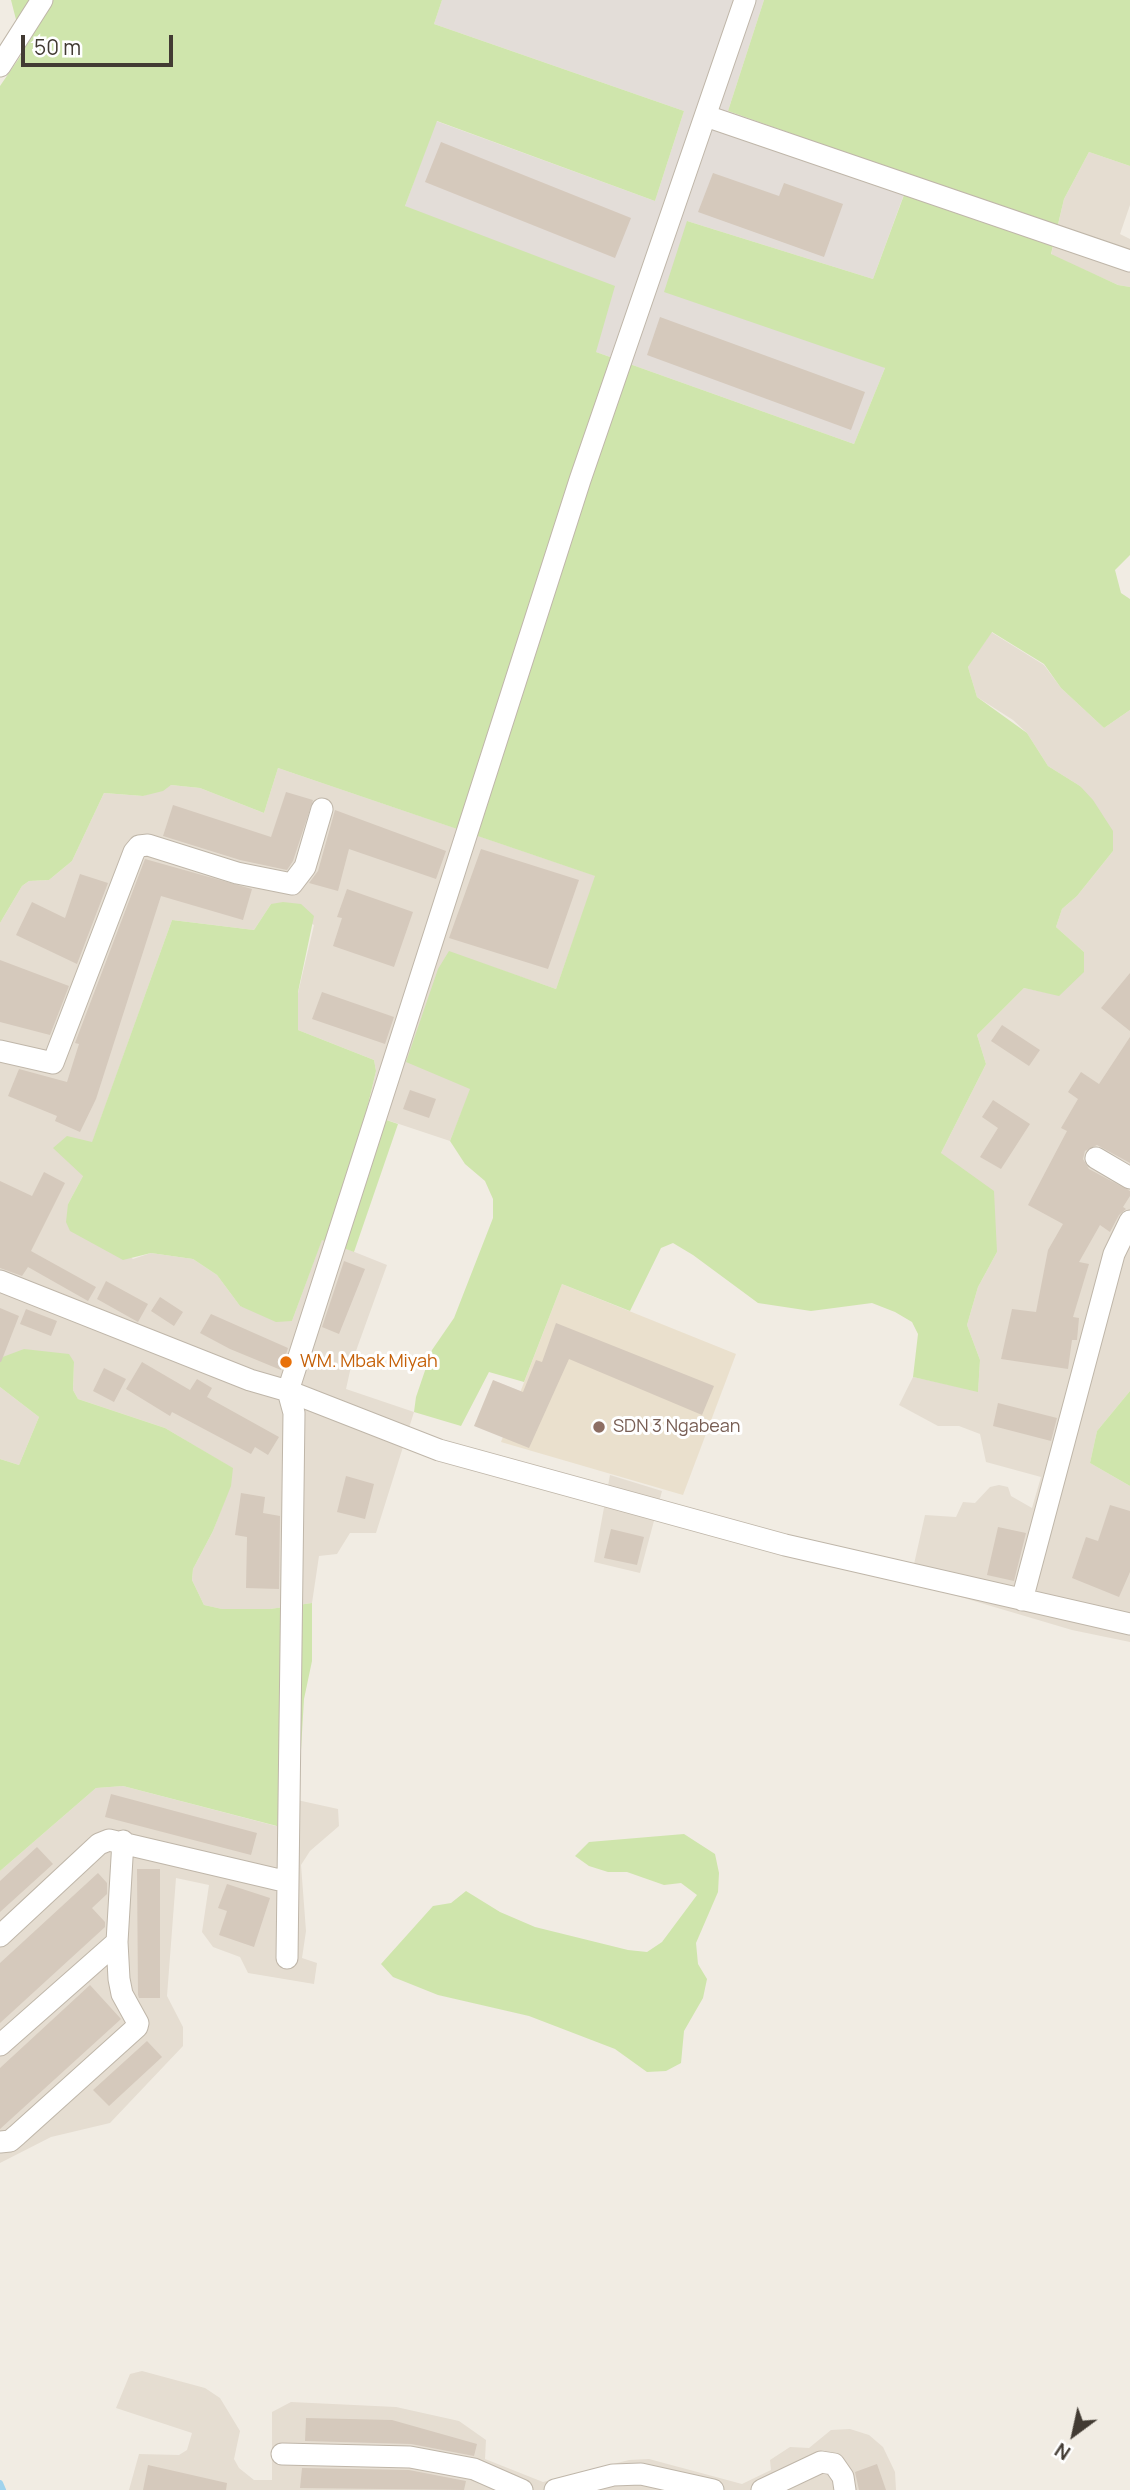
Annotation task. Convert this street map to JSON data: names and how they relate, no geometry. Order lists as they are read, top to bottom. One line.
{"places":["WM. Mbak Miyah","SDN 3 Ngabean"],"scale_bar":"50 m","north":"bottom left"}
